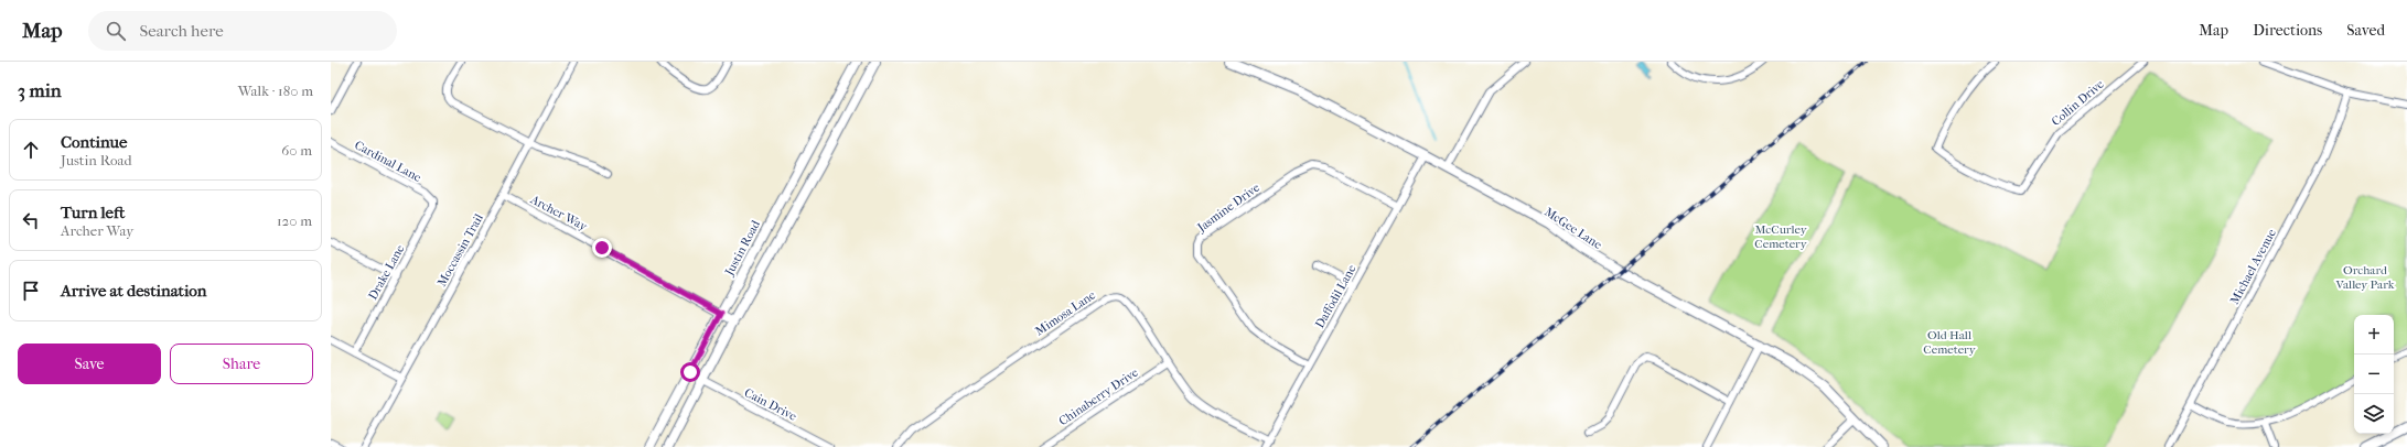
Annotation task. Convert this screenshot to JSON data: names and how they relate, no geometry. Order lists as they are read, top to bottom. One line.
{"streets":{"main road":["McGee Lane","Justin Road"],"street":["Collin Drive","Cardinal Lane","Jasmine Drive","Archer Way","Moccassin Trail","Michael Avenue","Drake Lane","Daffodil Lane","Mimosa Lane","Chinaberry Drive","Cain Drive"]},"crossings":[["Cardinal Lane","Drake Lane"],["Jasmine Drive","Daffodil Lane"],["Archer Way","Justin Road"],["Archer Way","Moccassin Trail"],["McGee Lane","Daffodil Lane"],["Daffodil Lane","Mimosa Lane"],["Mimosa Lane","Chinaberry Drive"]],"parks":["McCurley Cemetery","Orchard Valley Park","Old Hall Cemetery"],"page":{"header":"Map","search":"Search here","nav":["Map","Directions","Saved"],"heading":["3 min","Walk · 180 m"],"list":[["Continue","Justin Road","60 m"],["Turn left","Archer Way","120 m"],"Arrive at destination"],"map_buttons":["+","−"],"buttons":["Save","Share"]}}
